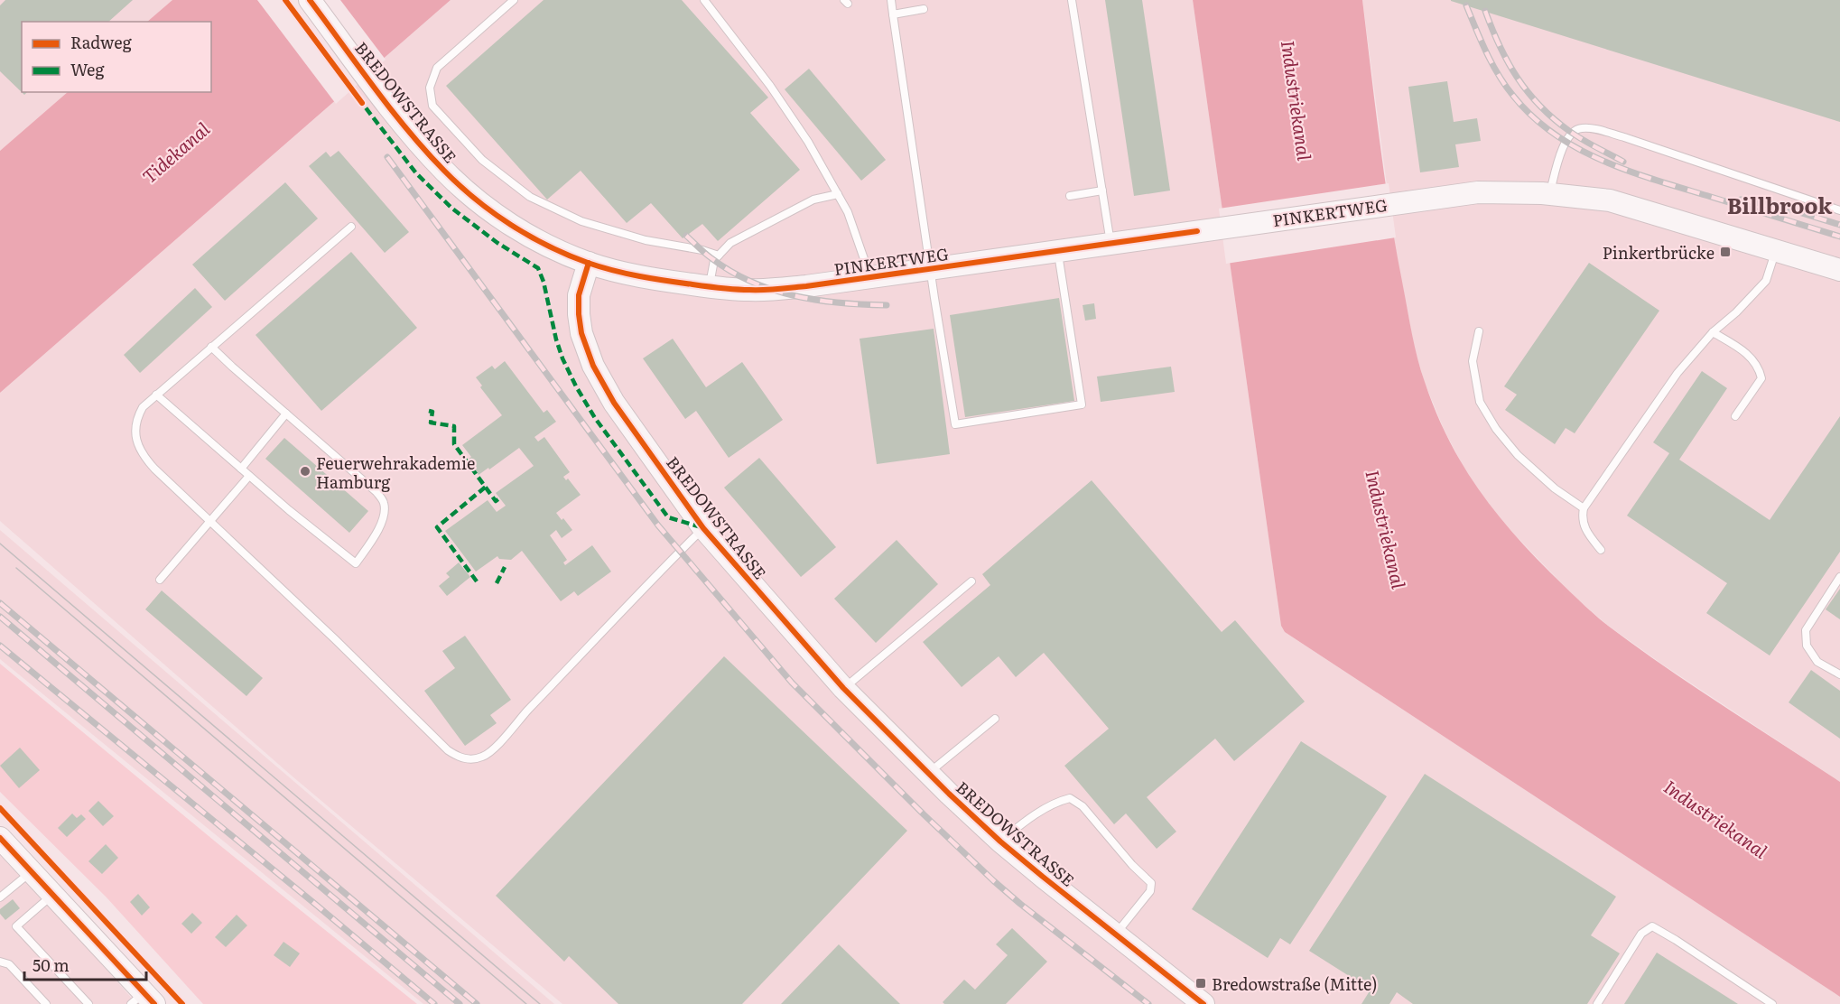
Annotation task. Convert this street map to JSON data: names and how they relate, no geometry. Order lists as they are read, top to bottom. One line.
{"streets":{"street":["BREDOWSTRASSE","PINKERTWEG"]},"crossings":[["BREDOWSTRASSE","PINKERTWEG"]],"districts":["Billbrook"],"water":["Industriekanal","Tidekanal"],"places":{"transit":["Pinkertbrücke","Bredowstraße (Mitte)"],"other":["Feuerwehrakademie Hamburg"]},"legend":["Radweg","Weg"],"scale_bar":"50 m"}
